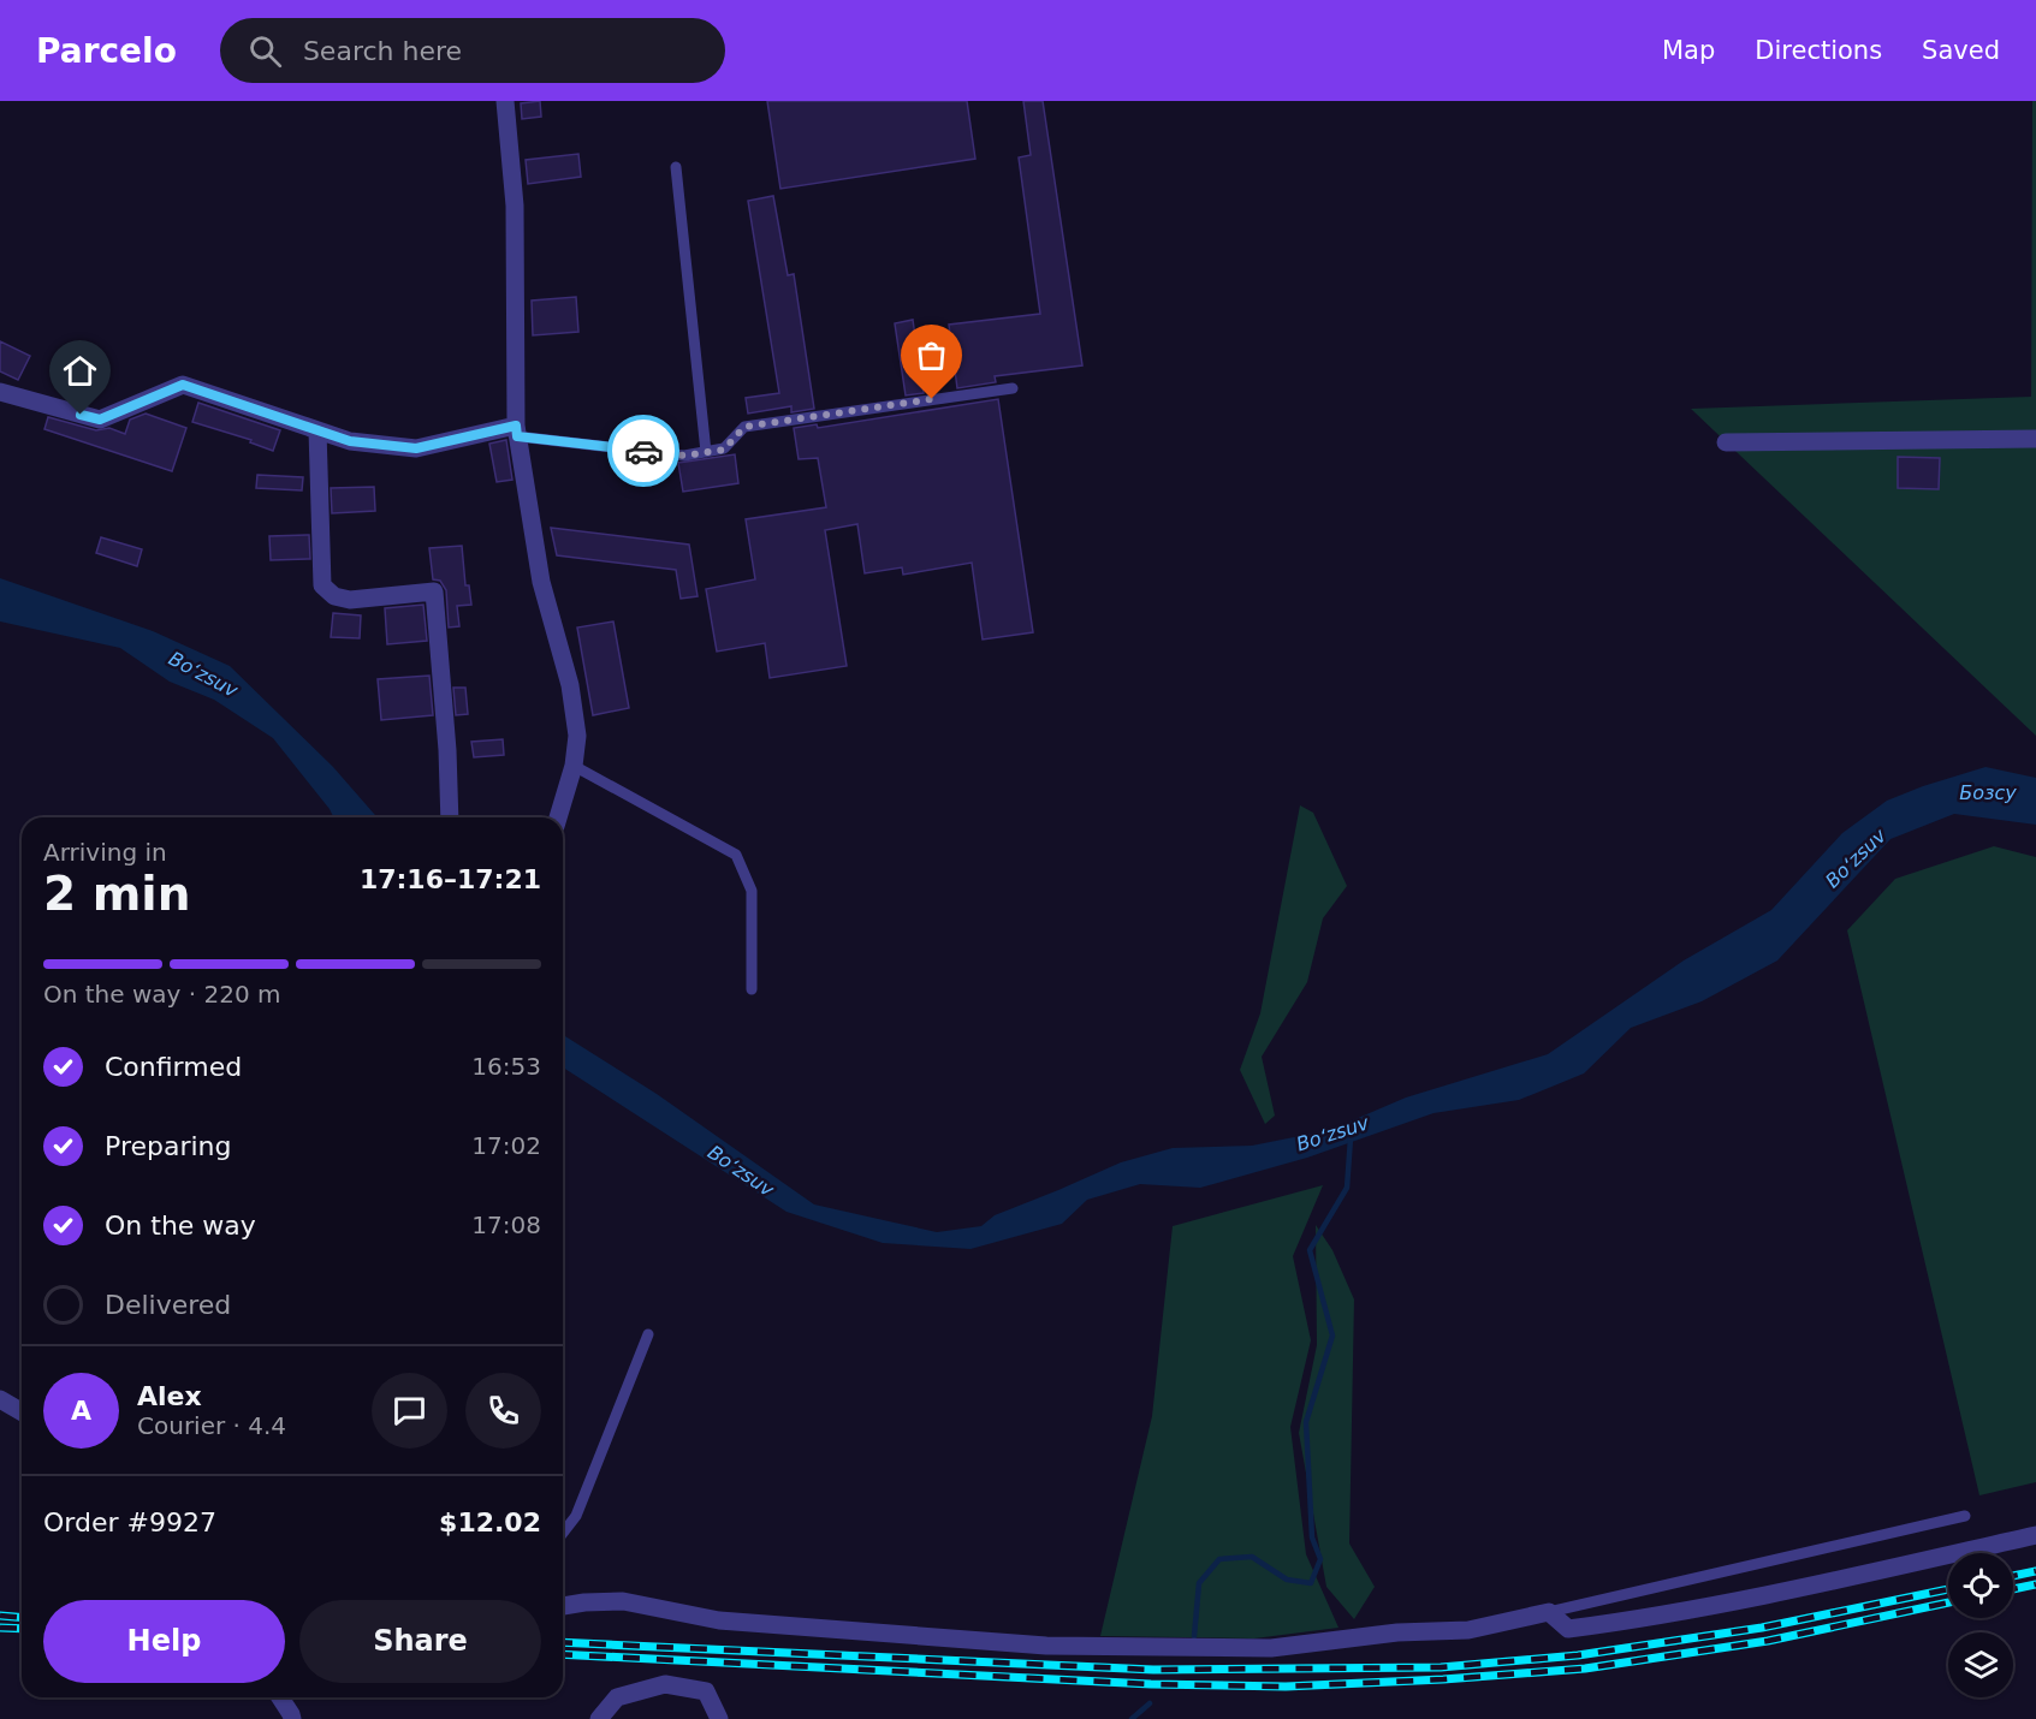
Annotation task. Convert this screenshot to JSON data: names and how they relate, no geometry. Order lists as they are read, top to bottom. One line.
{"water":["Boʻzsuv","Бозсу"],"page":{"header":"Parcelo","search":"Search here","nav":["Map","Directions","Saved"],"heading":["2 min","Arriving in","17:16–17:21"],"panel":["Alex","Courier · 4.4","Order #9927","$12.02"],"bar":"On the way · 220 m","list":[["Confirmed","16:53"],["Preparing","17:02"],["On the way","17:08"],"Delivered"],"round":"A","buttons":["Help","Share"]}}
